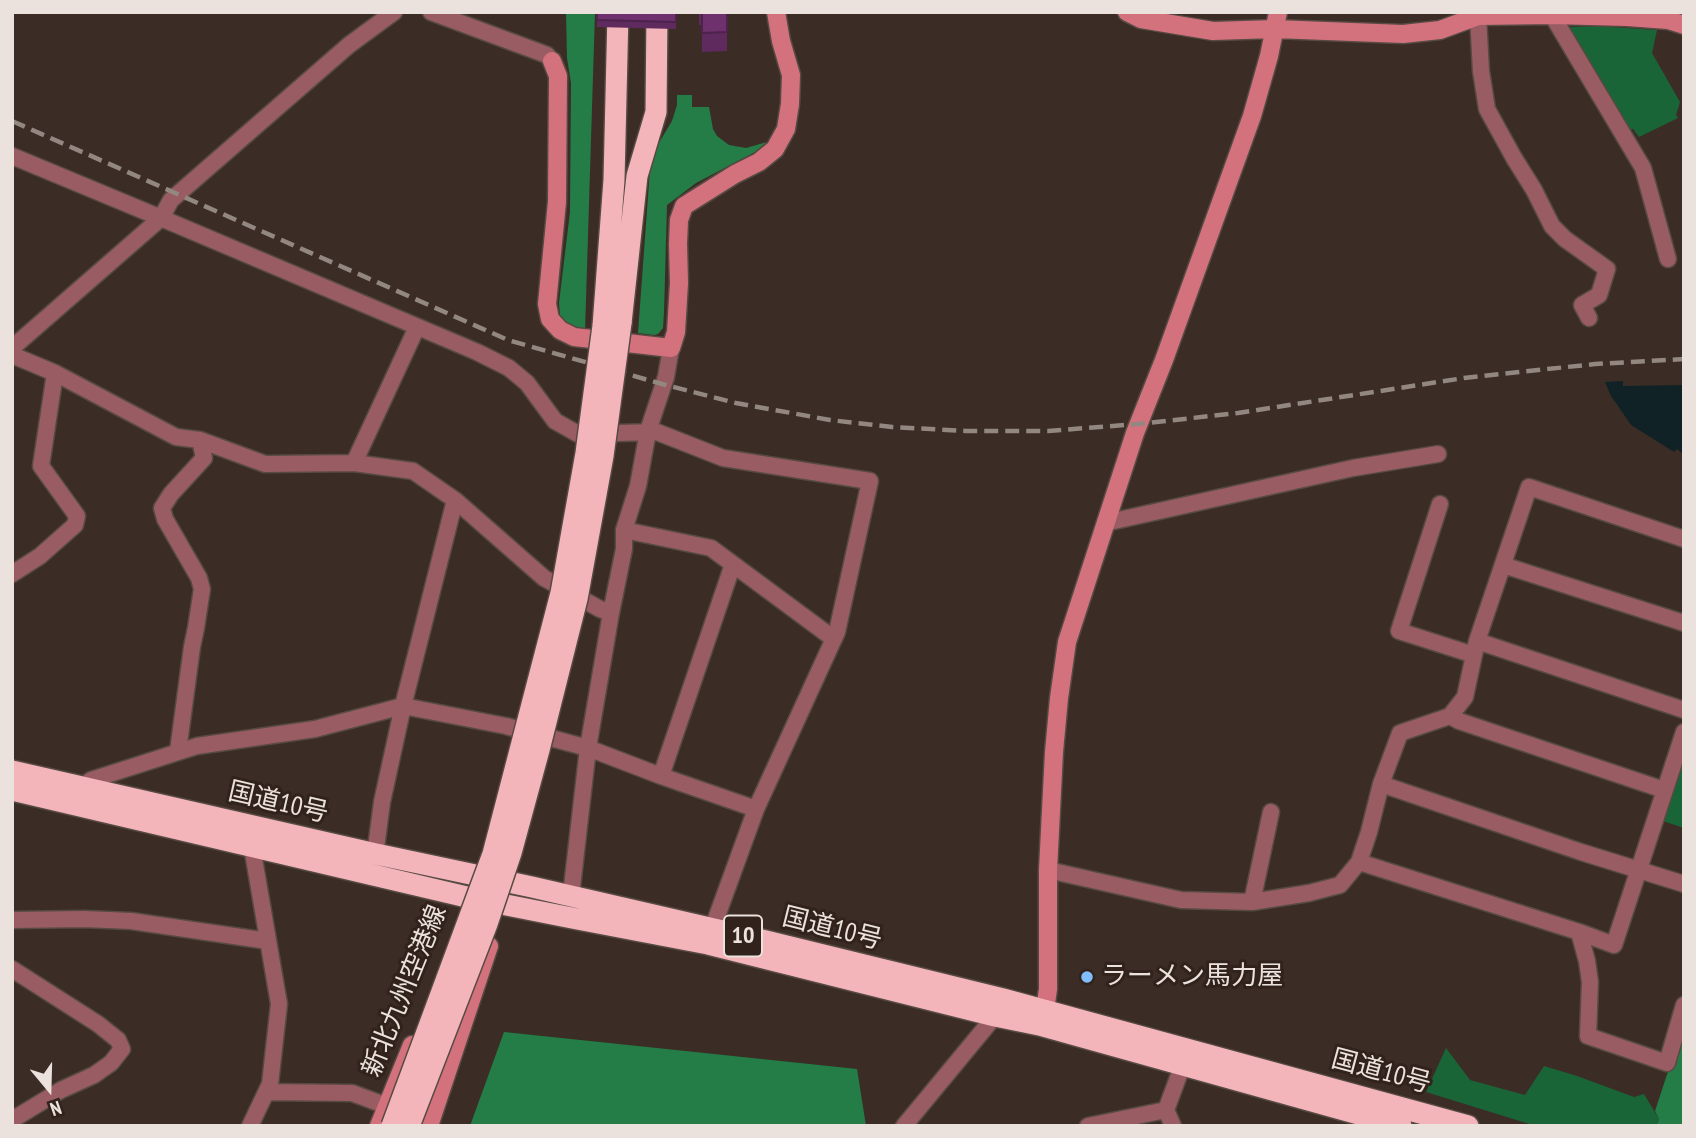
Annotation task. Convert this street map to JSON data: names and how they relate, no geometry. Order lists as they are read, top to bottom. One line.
{"streets":{"highway":["国道10号","10"],"street":["新北九州空港線"]},"crossings":[["国道10号","新北九州空港線"]],"places":["ラーメン馬力屋"],"north":"bottom"}
